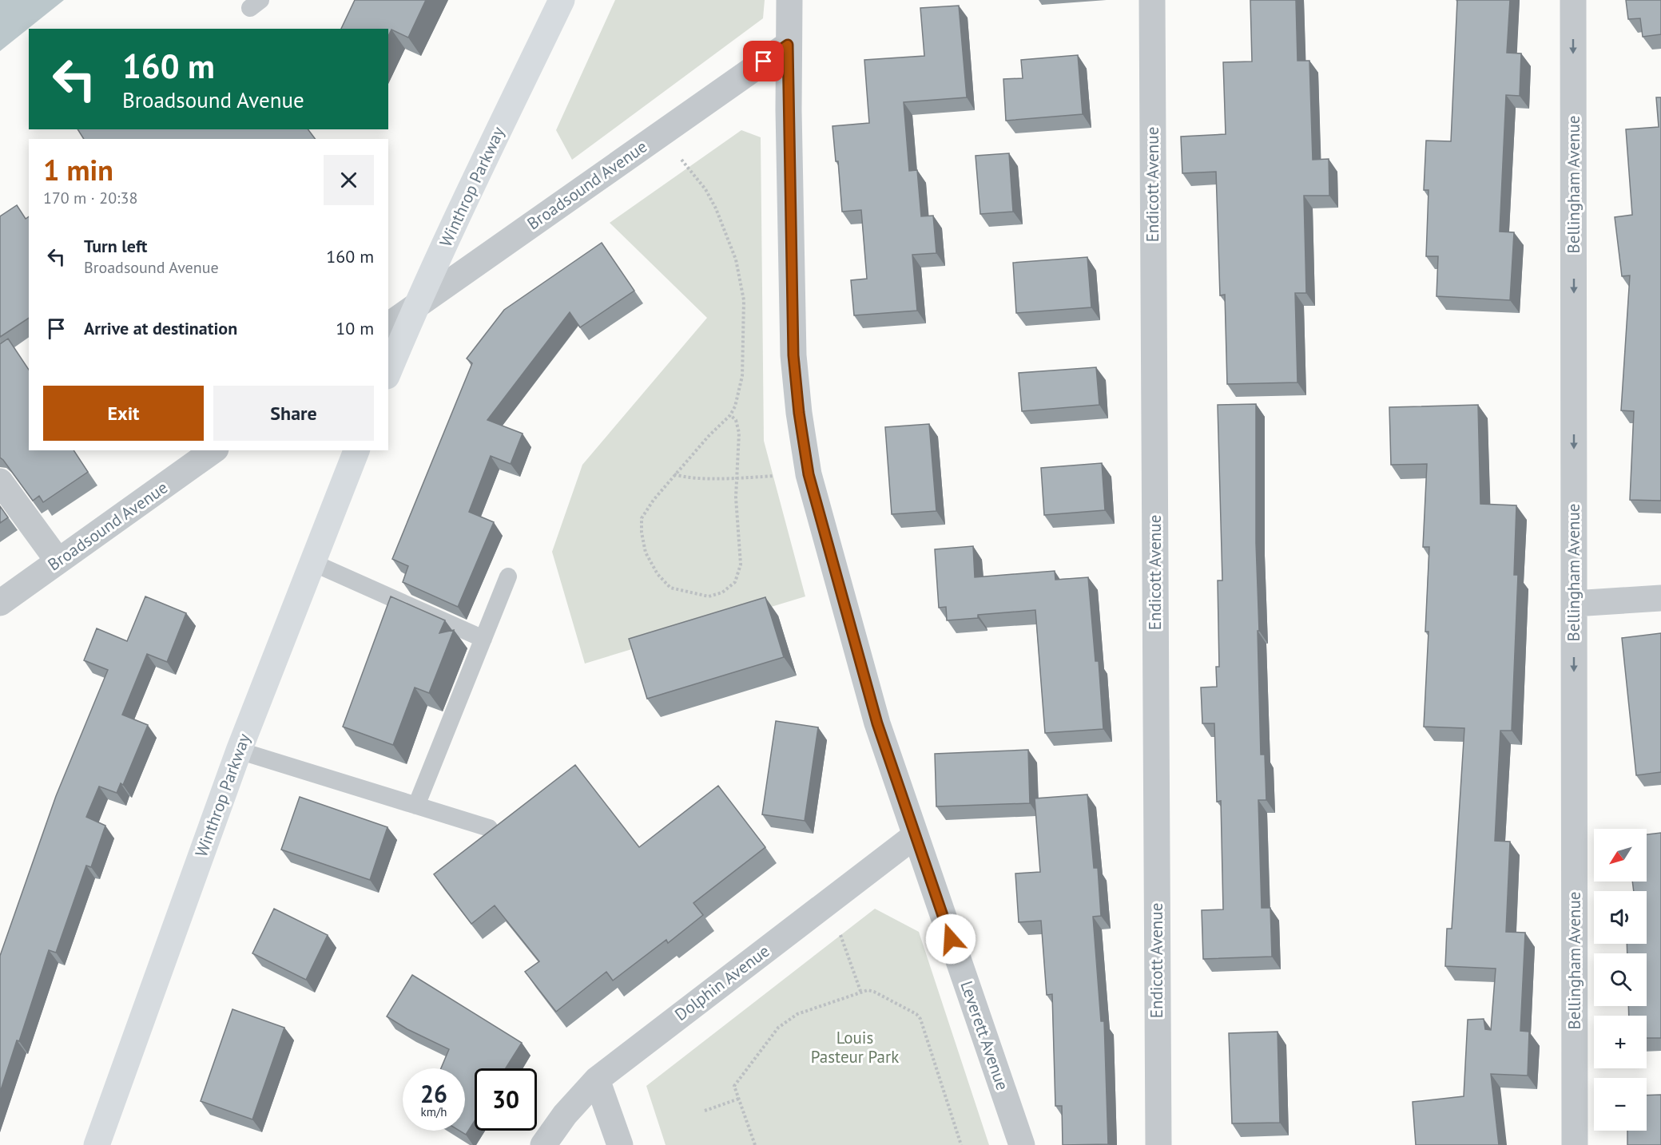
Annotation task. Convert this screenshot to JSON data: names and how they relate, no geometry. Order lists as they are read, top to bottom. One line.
{"streets":{"main road":["Winthrop Parkway"],"street":["Endicott Avenue","Bellingham Avenue","Broadsound Avenue","Dolphin Avenue","Leverett Avenue"]},"crossings":[["Broadsound Avenue","Winthrop Parkway"],["Broadsound Avenue","Leverett Avenue"],["Dolphin Avenue","Leverett Avenue"]],"one_way":["Bellingham Avenue"],"parks":["Louis Pasteur Park"],"north":"bottom left","page":{"turn":["160 m","Broadsound Avenue"],"heading":["1 min","170 m · 20:38"],"list":[{"name":"Turn left","note":"Broadsound Avenue","value":"160 m"},{"name":"Arrive at destination","value":"10 m"}],"buttons":["Exit","Share"],"map_buttons":["+","−"],"speed":"26 km/h","limit":"30"}}
